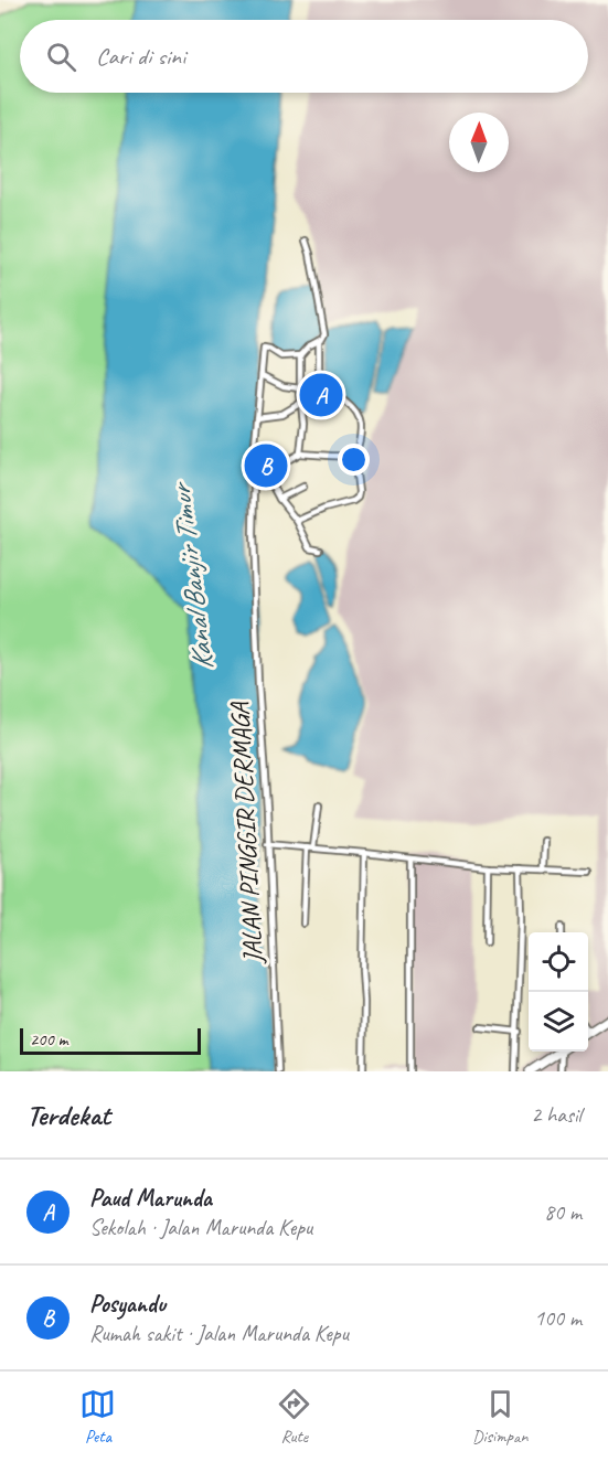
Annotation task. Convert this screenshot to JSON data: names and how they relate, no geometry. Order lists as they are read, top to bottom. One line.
{"streets":{"street":["JALAN PINGGIR DERMAGA"]},"water":["Kanal Banjir Timur"],"scale_bar":"200 m","north":"top","page":{"search":"Cari di sini","pins":["A","B"],"scale":"200 m","heading":["Terdekat","2 hasil"],"list":[{"mark":"A","name":"Paud Marunda","note":"Sekolah · Jalan Marunda Kepu","value":"80 m"},{"mark":"B","name":"Posyandu","note":"Rumah sakit · Jalan Marunda Kepu","value":"100 m"}],"nav":["Peta","Rute","Disimpan"]}}
